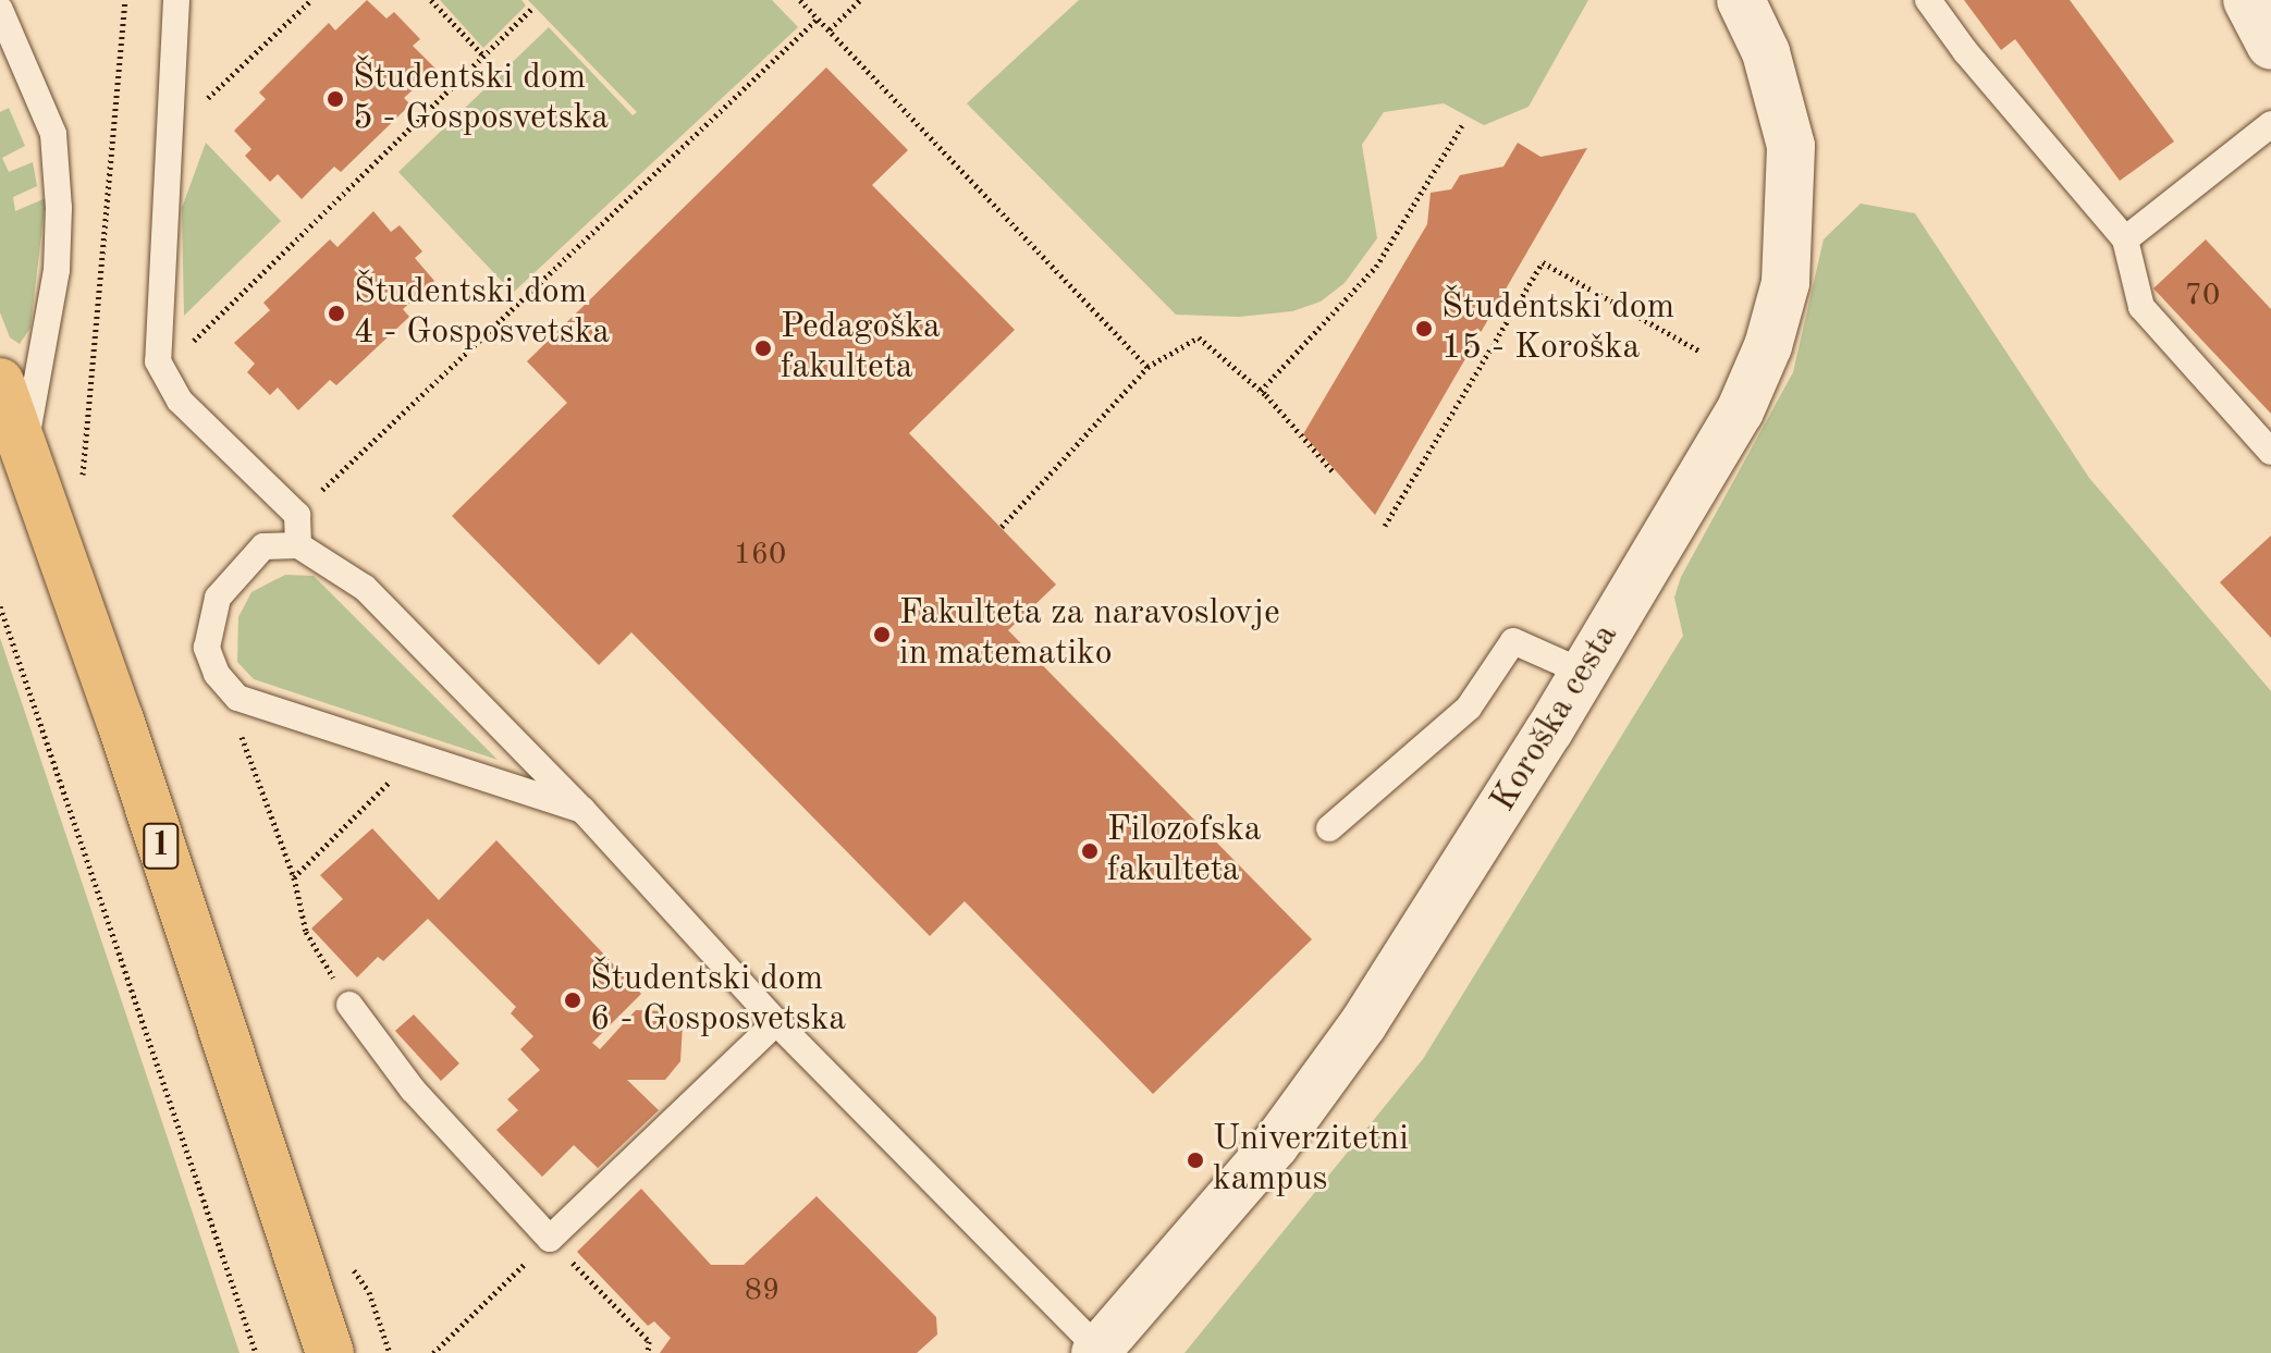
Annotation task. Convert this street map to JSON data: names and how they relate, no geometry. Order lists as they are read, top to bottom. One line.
{"streets":{"main road":["1"],"street":["Koroška cesta"]},"places":["Študentski dom 5 - Gosposvetska","Študentski dom 4 - Gosposvetska","Študentski dom 15 - Koroška","Pedagoška fakulteta","Fakulteta za naravoslovje in matematiko","Filozofska fakulteta","Študentski dom 6 - Gosposvetska","Univerzitetni kampus"],"house_numbers":["70","160","89"]}
